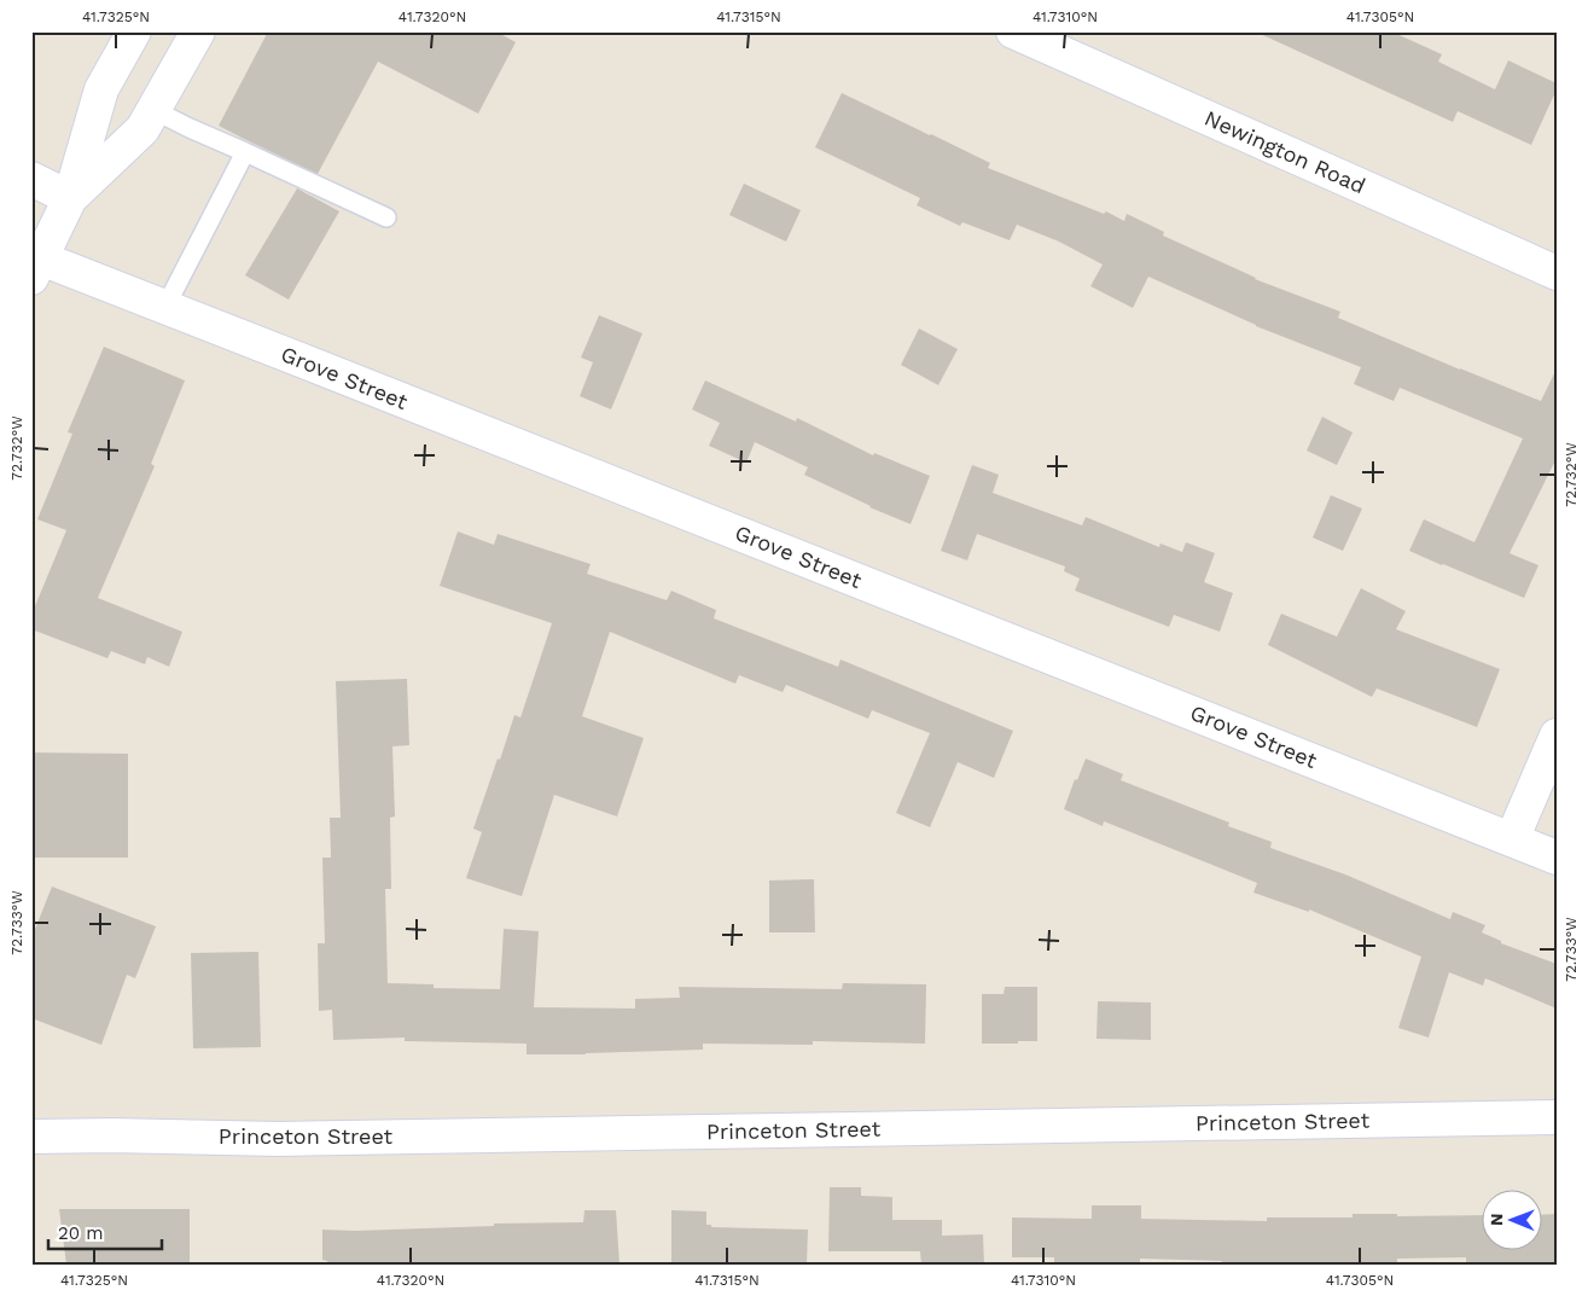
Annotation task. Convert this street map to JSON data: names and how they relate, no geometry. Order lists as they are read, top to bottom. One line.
{"streets":{"street":["Newington Road","Grove Street","Princeton Street"]},"scale_bar":"20 m","north":"left","coordinates":["41.7325°N","41.7320°N","41.7315°N","41.7310°N","41.7305°N","72.732°W","72.733°W"]}
